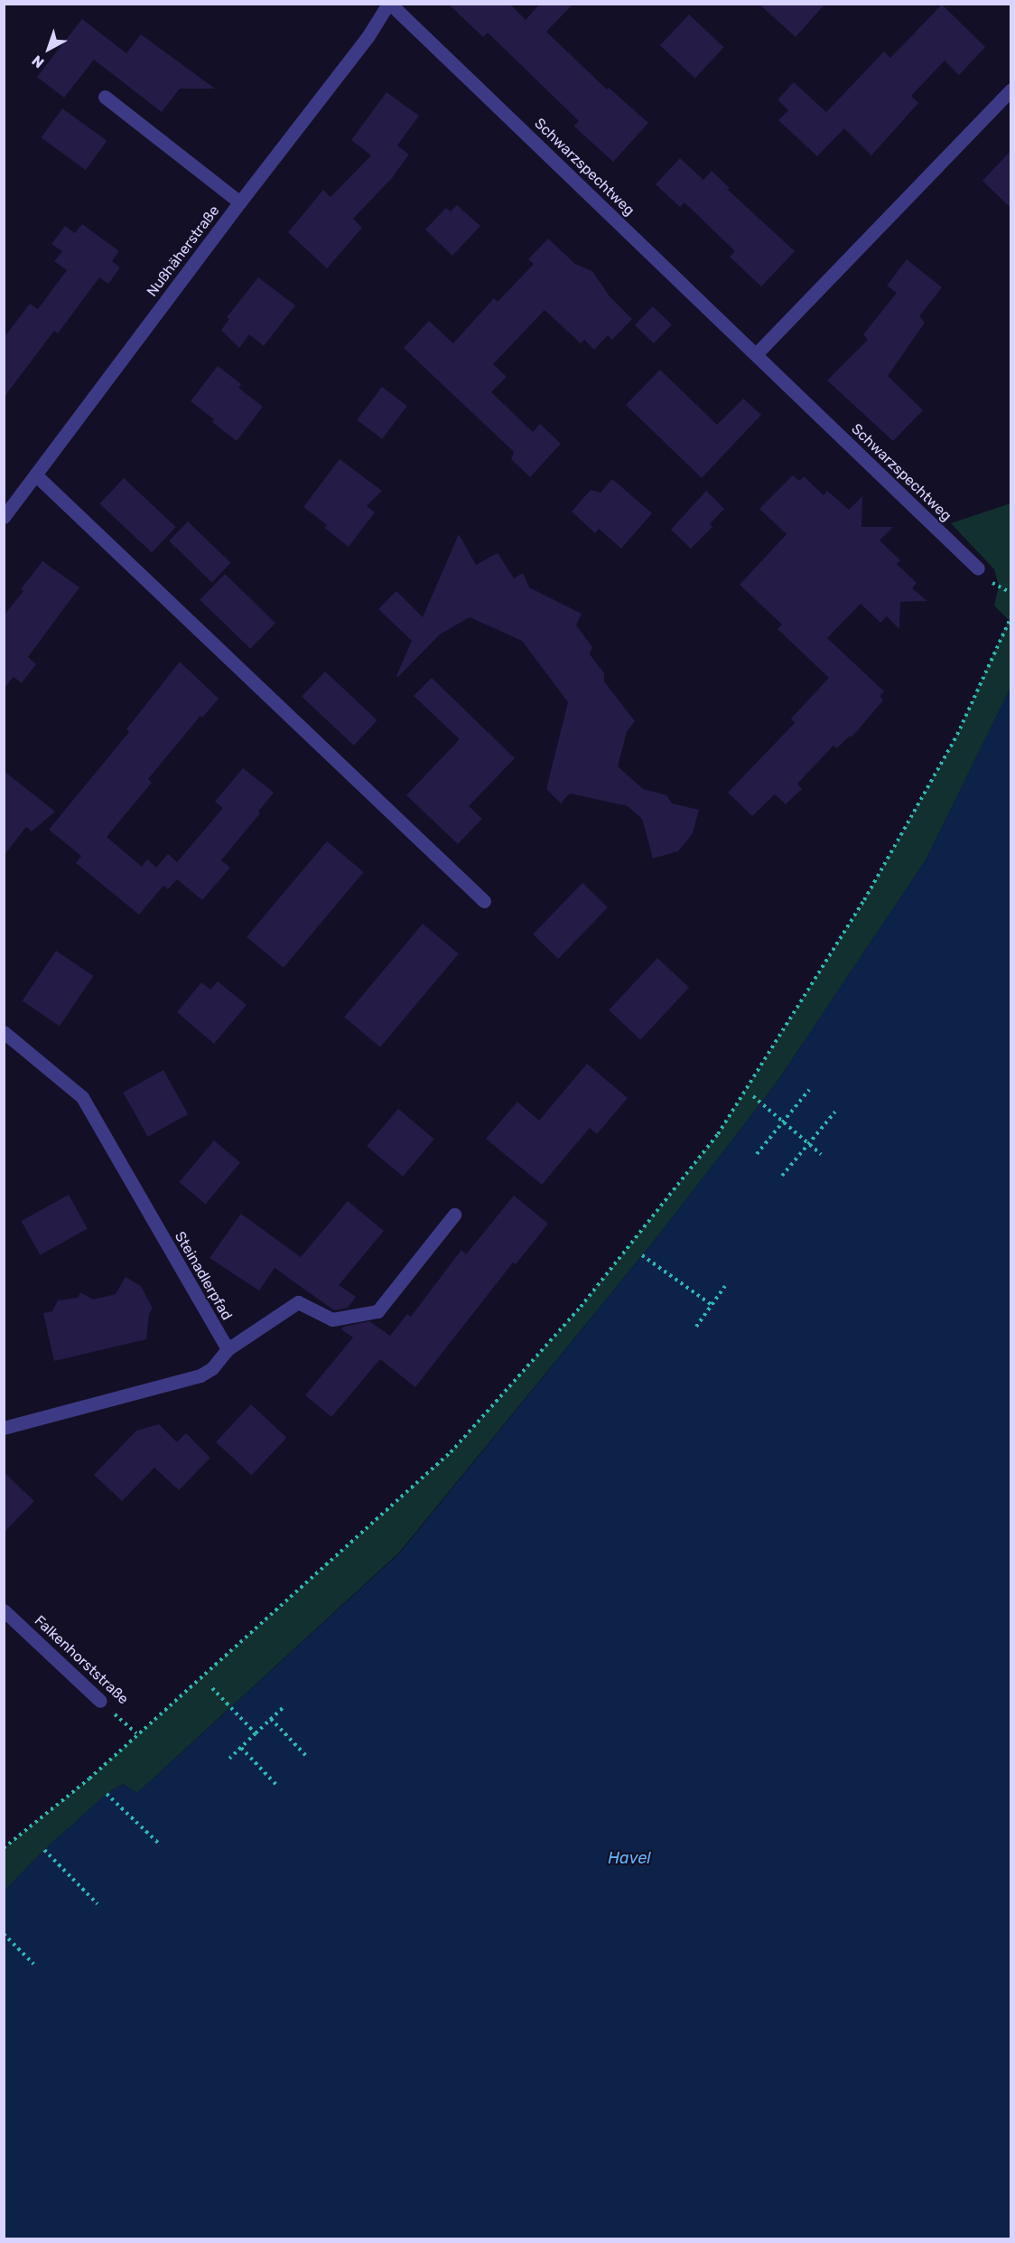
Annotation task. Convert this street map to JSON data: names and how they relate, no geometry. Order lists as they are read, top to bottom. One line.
{"streets":{"street":["Schwarzspechtweg","Nußhäherstraße","Steinadlerpfad","Falkenhorststraße"]},"crossings":[["Schwarzspechtweg","Nußhäherstraße"]],"water":["Havel"],"north":"bottom left"}
